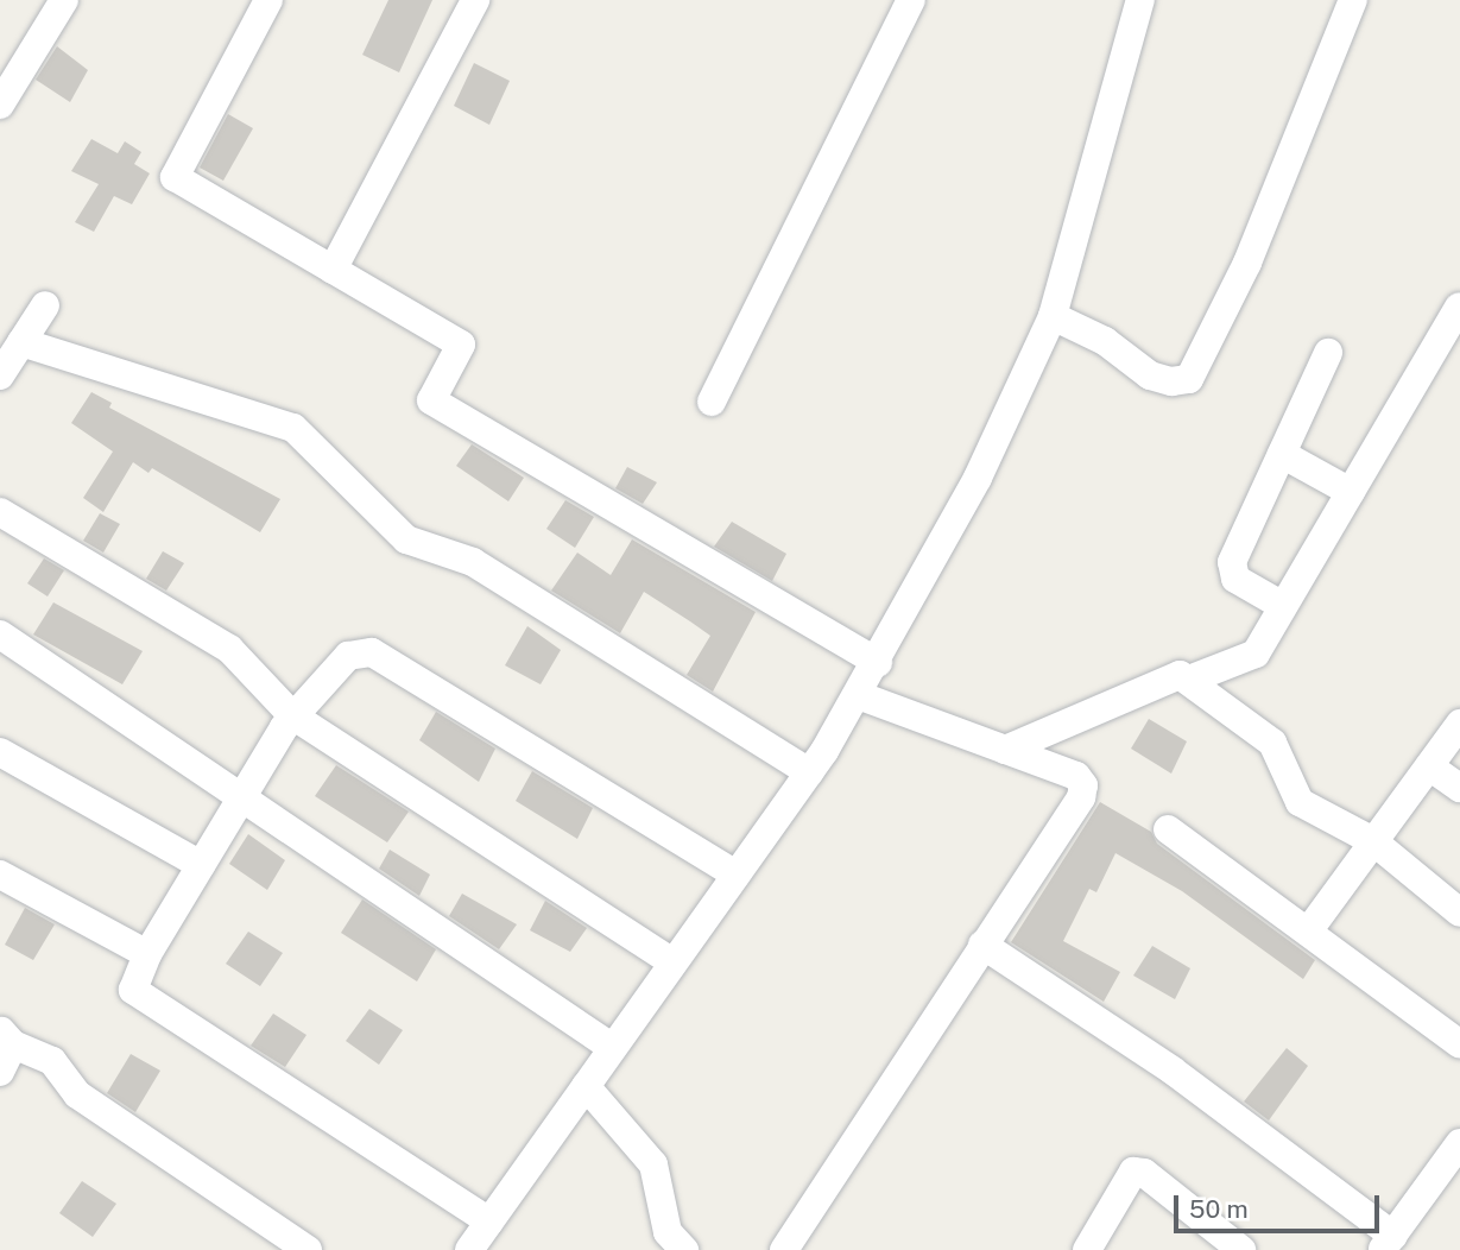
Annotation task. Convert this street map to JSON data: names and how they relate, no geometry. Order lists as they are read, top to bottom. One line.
{"scale_bar":"50 m"}
